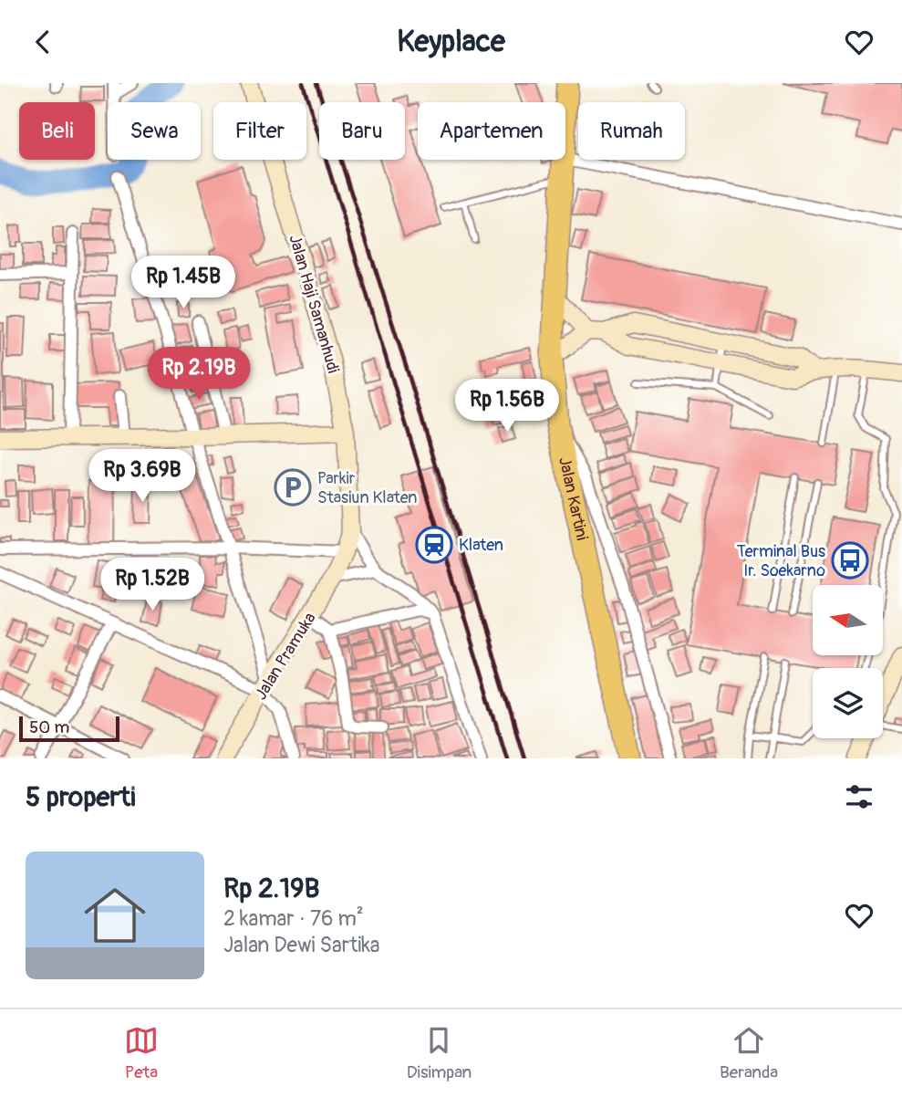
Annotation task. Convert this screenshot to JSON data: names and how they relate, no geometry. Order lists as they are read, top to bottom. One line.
{"streets":{"highway":["Jalan Kartini"],"main road":["Jalan Haji Samanhudi","Jalan Pramuka"]},"crossings":[["Jalan Haji Samanhudi","Jalan Pramuka"]],"places":{"parking":["Parkir Stasiun Klaten"],"station":["Klaten"],"bus stop":["Terminal Bus Ir. Soekarno"]},"scale_bar":"50 m","north":"left","page":{"header":"Keyplace","chip":["Beli","Sewa","Filter","Baru","Apartemen","Rumah"],"price":["Rp 1.45B","Rp 2.19B","Rp 1.56B","Rp 3.69B","Rp 1.52B"],"scale":"50 m","heading":"5 properti","list":[{"name":"Rp 2.19B","note":"2 kamar · 76 m² · Jalan Dewi Sartika"}],"tabs":["Peta","Disimpan","Beranda"]}}
